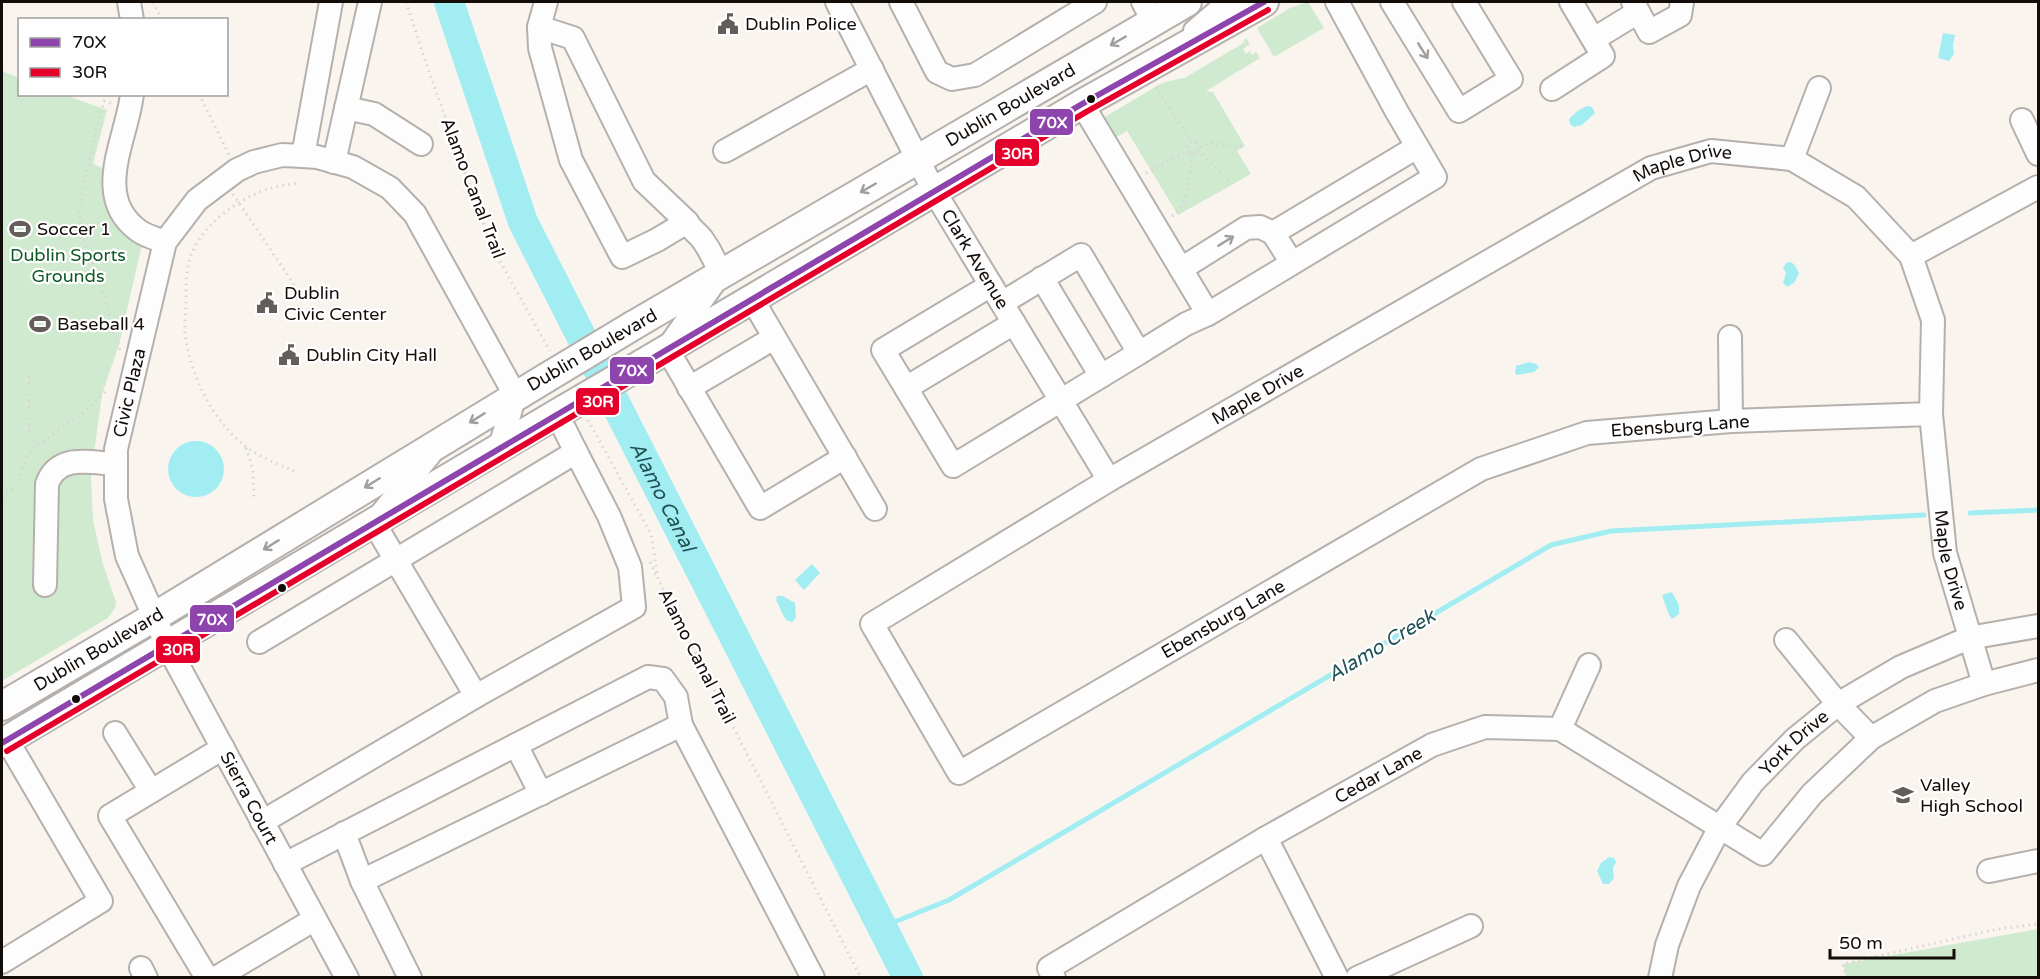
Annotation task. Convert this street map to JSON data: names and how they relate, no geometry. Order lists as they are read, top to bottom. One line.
{"streets":{"main road":["Dublin Boulevard"],"street":["Maple Drive","Clark Avenue","Civic Plaza","Ebensburg Lane","York Drive","Cedar Lane","Sierra Court"],"path":["Alamo Canal Trail"]},"crossings":[["Dublin Boulevard","Alamo Canal Trail"],["Dublin Boulevard","Clark Avenue"],["Dublin Boulevard","Civic Plaza"],["Dublin Boulevard","Sierra Court"],["Maple Drive","Clark Avenue"],["Maple Drive","Ebensburg Lane"],["Maple Drive","York Drive"],["Clark Avenue","Ebensburg Lane"],["Civic Plaza","Sierra Court"],["York Drive","Cedar Lane"]],"water":["Alamo Canal","Alamo Creek"],"parks":["Dublin Sports Grounds"],"places":{"public building":["Dublin Police","Dublin Civic Center","Dublin City Hall"],"sports":["Soccer 1","Baseball 4"],"school or university":["Valley High School"]},"lines":["transit line 70X","transit line 30R"],"legend":["70X","30R"],"scale_bar":"50 m"}
